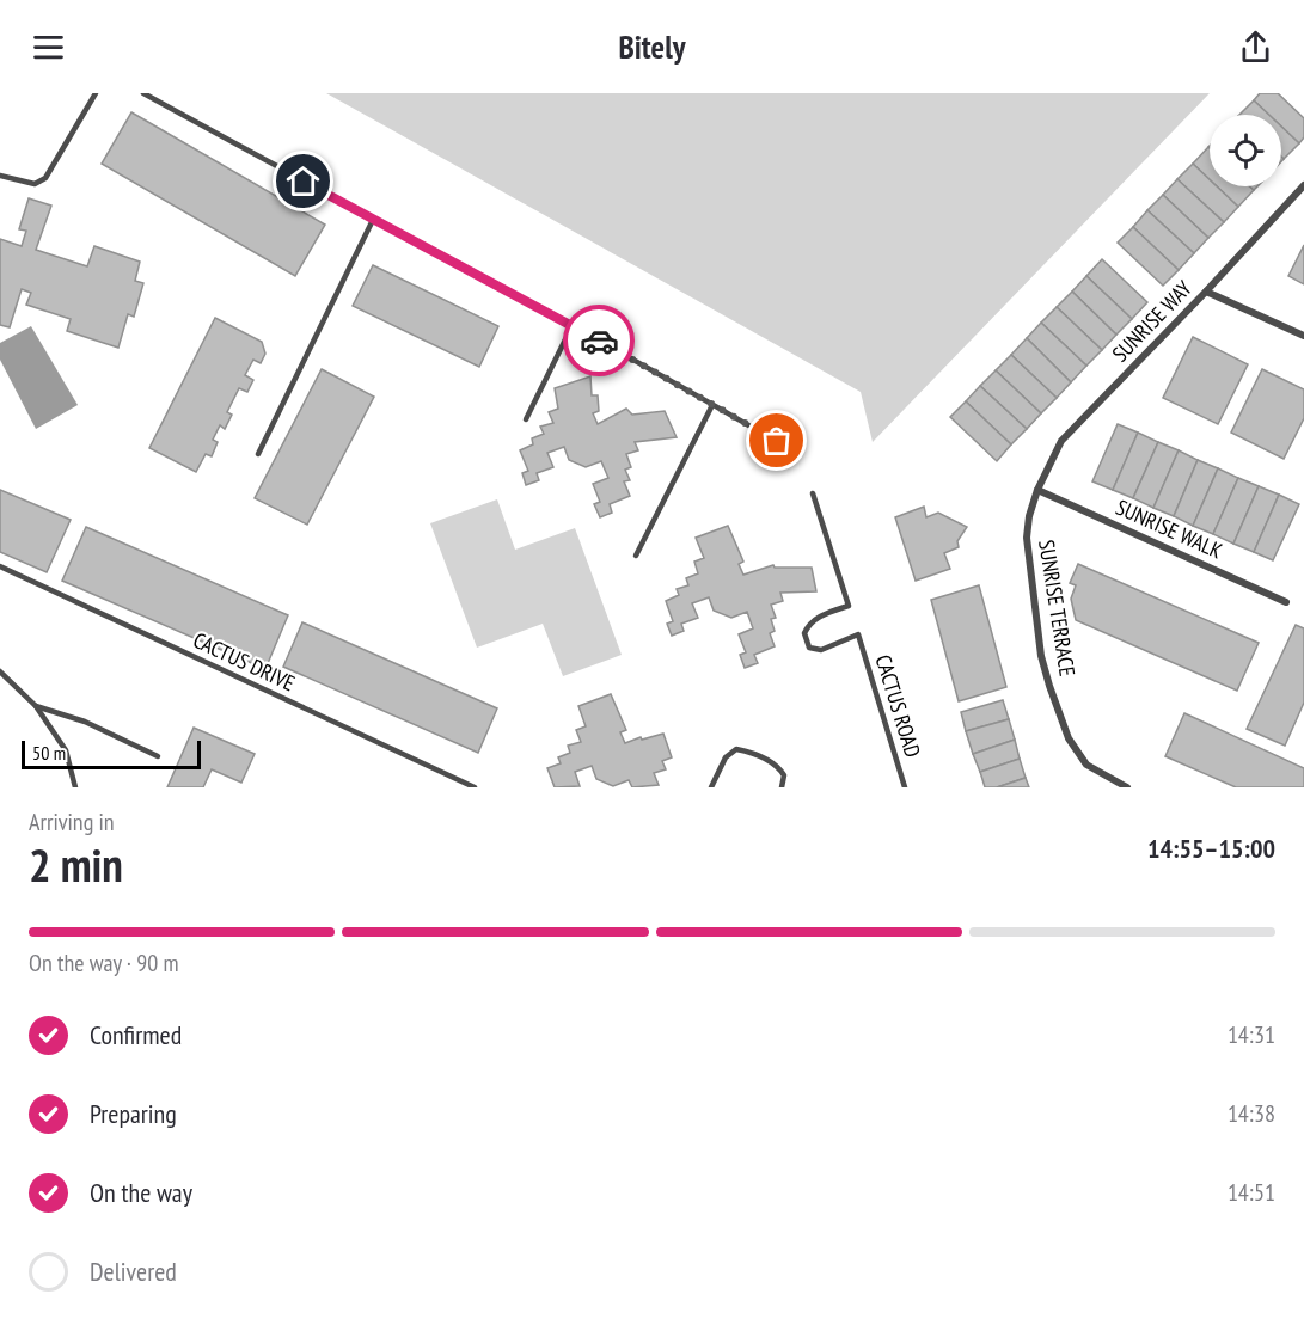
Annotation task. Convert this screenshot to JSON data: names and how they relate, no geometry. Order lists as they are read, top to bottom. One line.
{"streets":{"street":["SUNRISE WAY","SUNRISE WALK","SUNRISE TERRACE"],"lane":["CACTUS DRIVE","CACTUS ROAD"]},"crossings":[["SUNRISE WAY","SUNRISE WALK"],["SUNRISE WAY","SUNRISE TERRACE"],["SUNRISE WALK","SUNRISE TERRACE"]],"scale_bar":"50 m","page":{"header":"Bitely","scale":"50 m","heading":["2 min","Arriving in","14:55–15:00"],"bar":"On the way · 90 m","list":[["Confirmed","14:31"],["Preparing","14:38"],["On the way","14:51"],"Delivered"]}}
